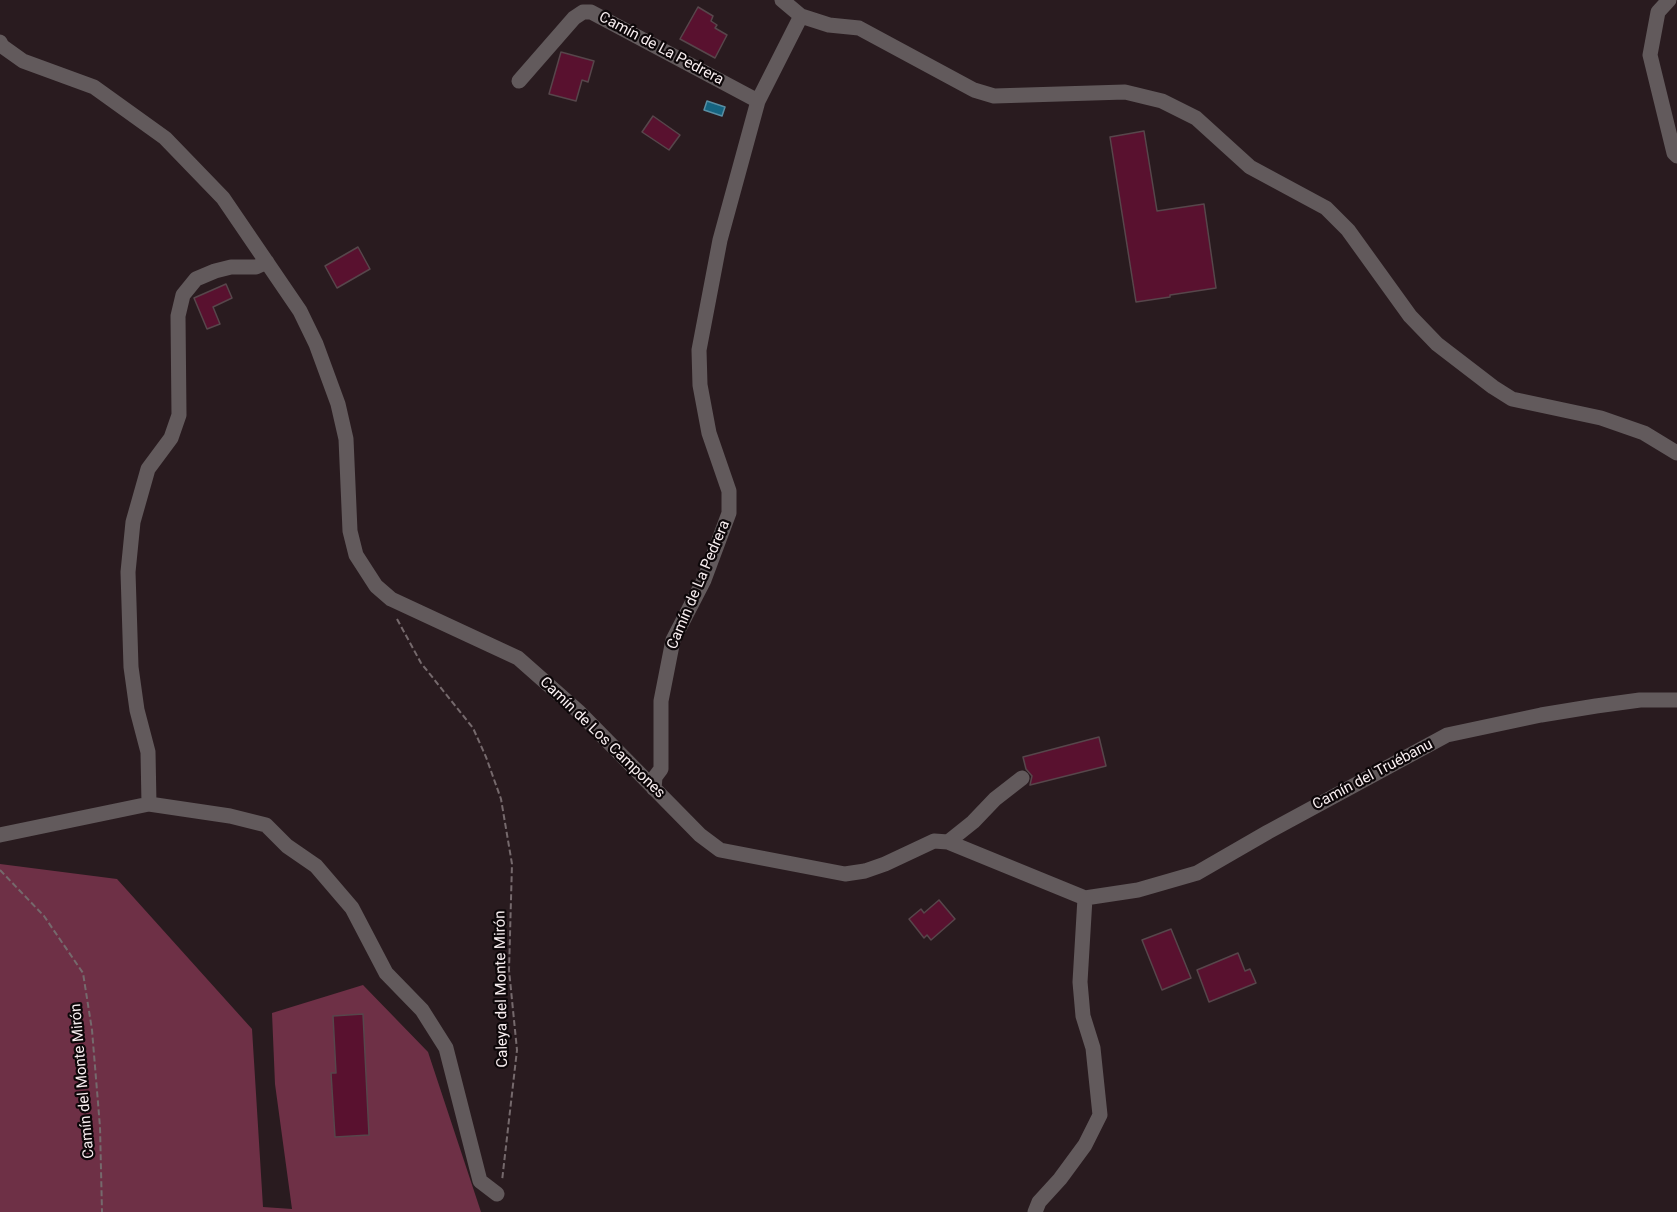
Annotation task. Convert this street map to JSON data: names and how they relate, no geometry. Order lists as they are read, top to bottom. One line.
{"streets":{"street":["Camín de La Pedrera","Camín de Los Campones","Camín del Truébanu"],"path":["Caleya del Monte Mirón","Camín del Monte Mirón"]},"crossings":[["Camín de La Pedrera","Camín de Los Campones"],["Camín de Los Campones","Caleya del Monte Mirón"]]}
